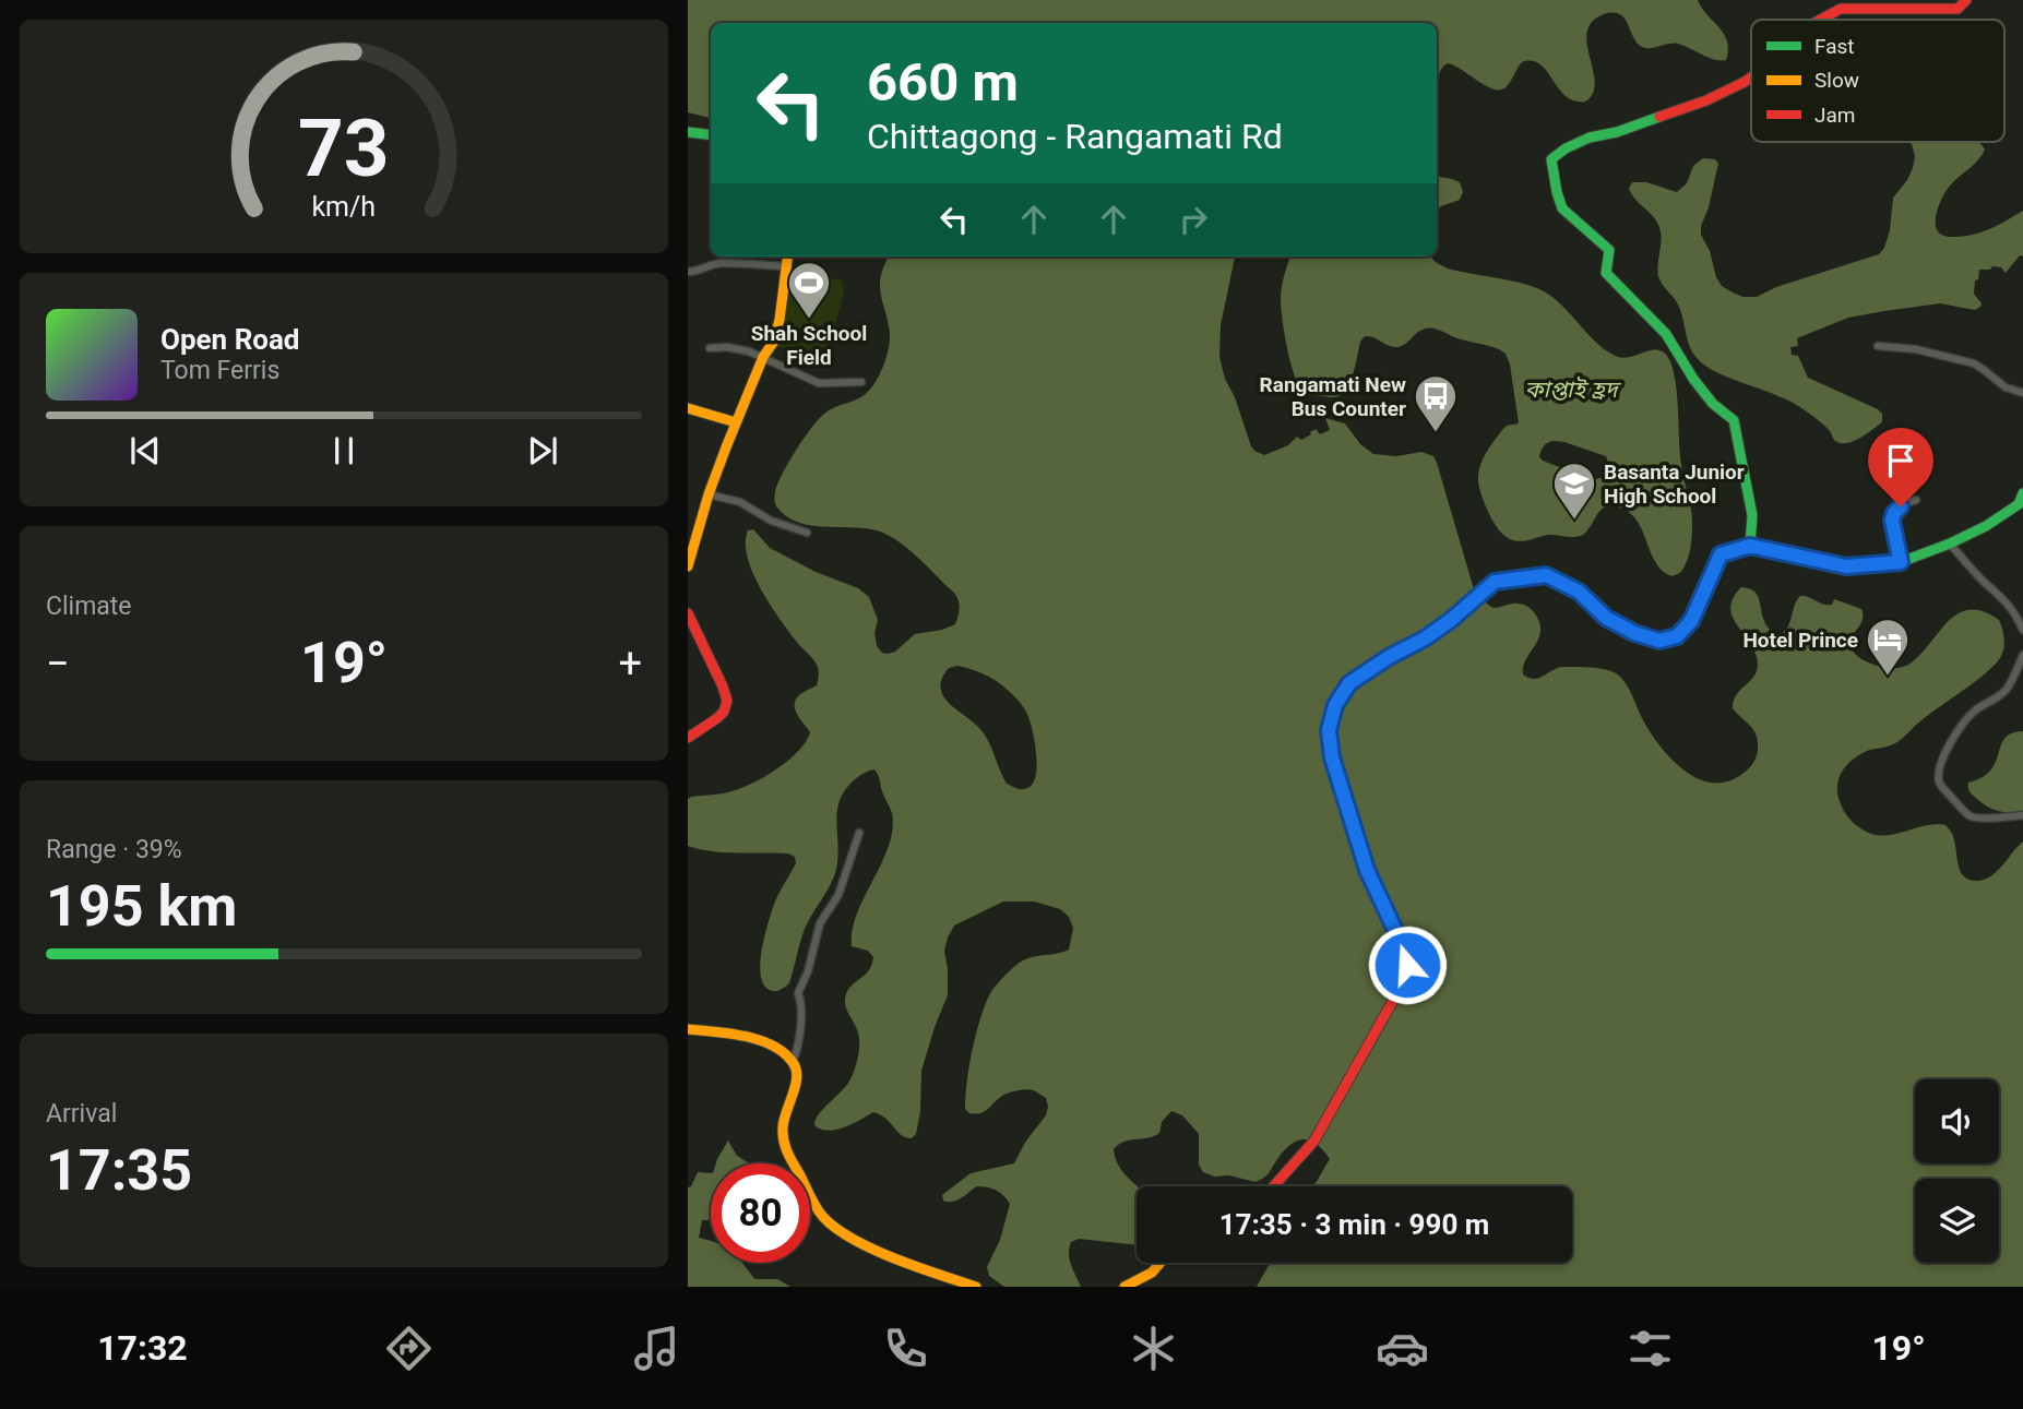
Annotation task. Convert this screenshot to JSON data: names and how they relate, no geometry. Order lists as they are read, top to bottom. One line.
{"water":["কাপ্তাই হ্রদ"],"places":{"sports":["Shah School Field"],"bus stop":["Rangamati New Bus Counter"],"school or university":["Basanta Junior High School"],"hotel":["Hotel Prince"]},"legend":["Fast","Slow","Jam"],"page":{"turn":["660 m","Chittagong - Rangamati Rd"],"song":["Open Road","Tom Ferris"],"tile":["Climate",["Range · 39%","195 km"],["Arrival","17:35"]],"heat":["−","19°","+"],"limit":"80","trip":"17:35 · 3 min · 990 m","tabs":["17:32","19°"],"gauge":["73","km/h"]}}
